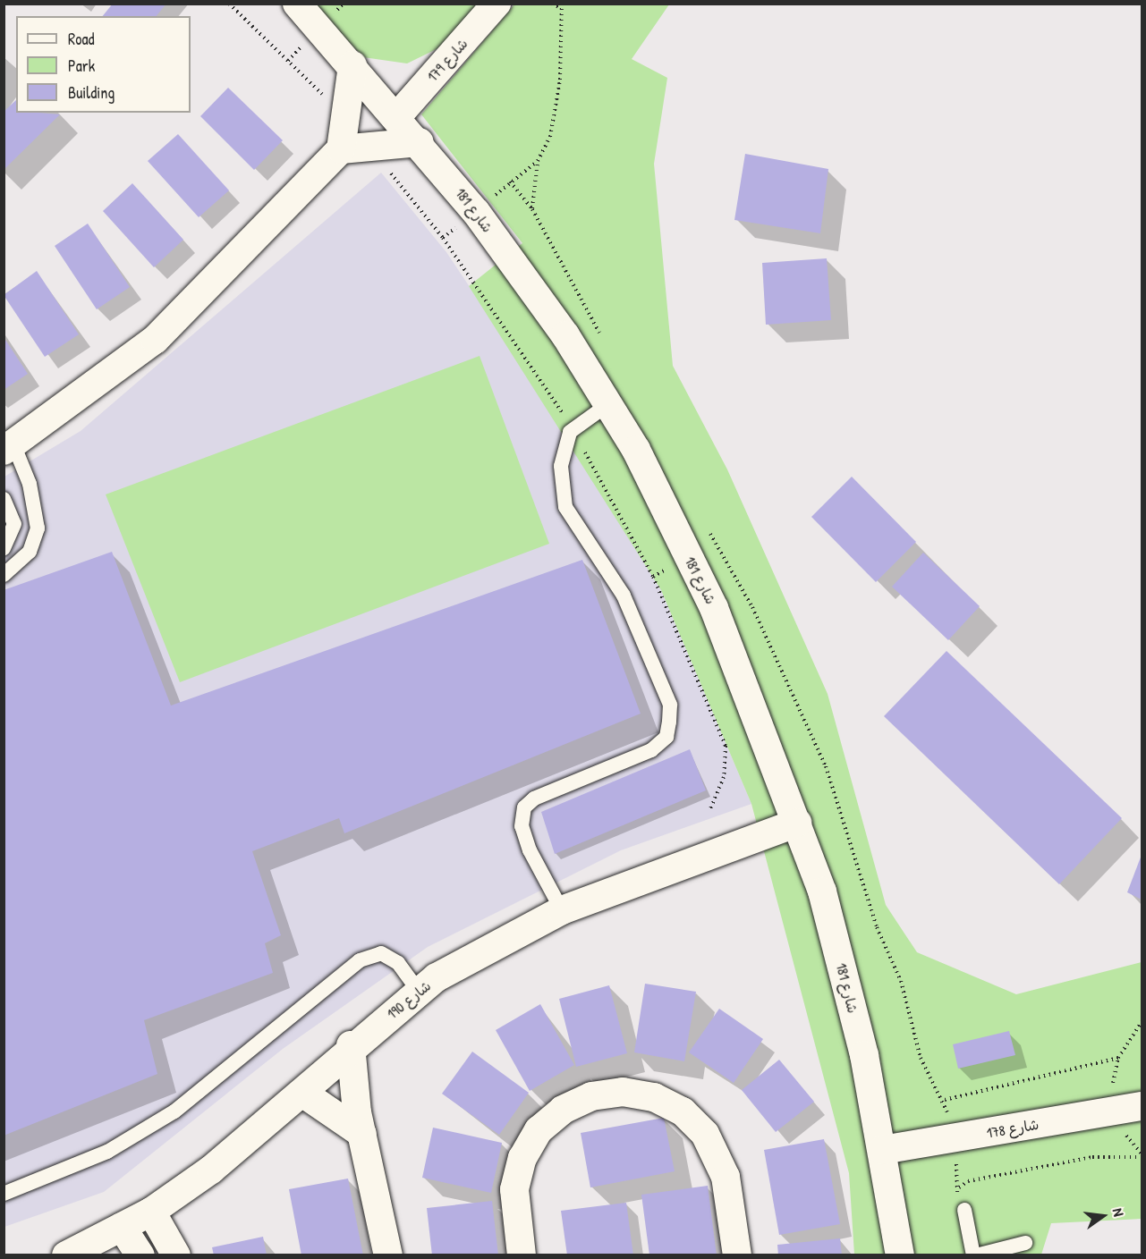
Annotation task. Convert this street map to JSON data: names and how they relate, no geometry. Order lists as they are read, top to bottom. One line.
{"streets":{"street":["شارع 179","شارع 181","شارع 190","شارع 178"]},"crossings":[["شارع 179","شارع 181"],["شارع 181","شارع 190"],["شارع 181","شارع 178"]],"legend":["Road","Park","Building"],"north":"right"}
